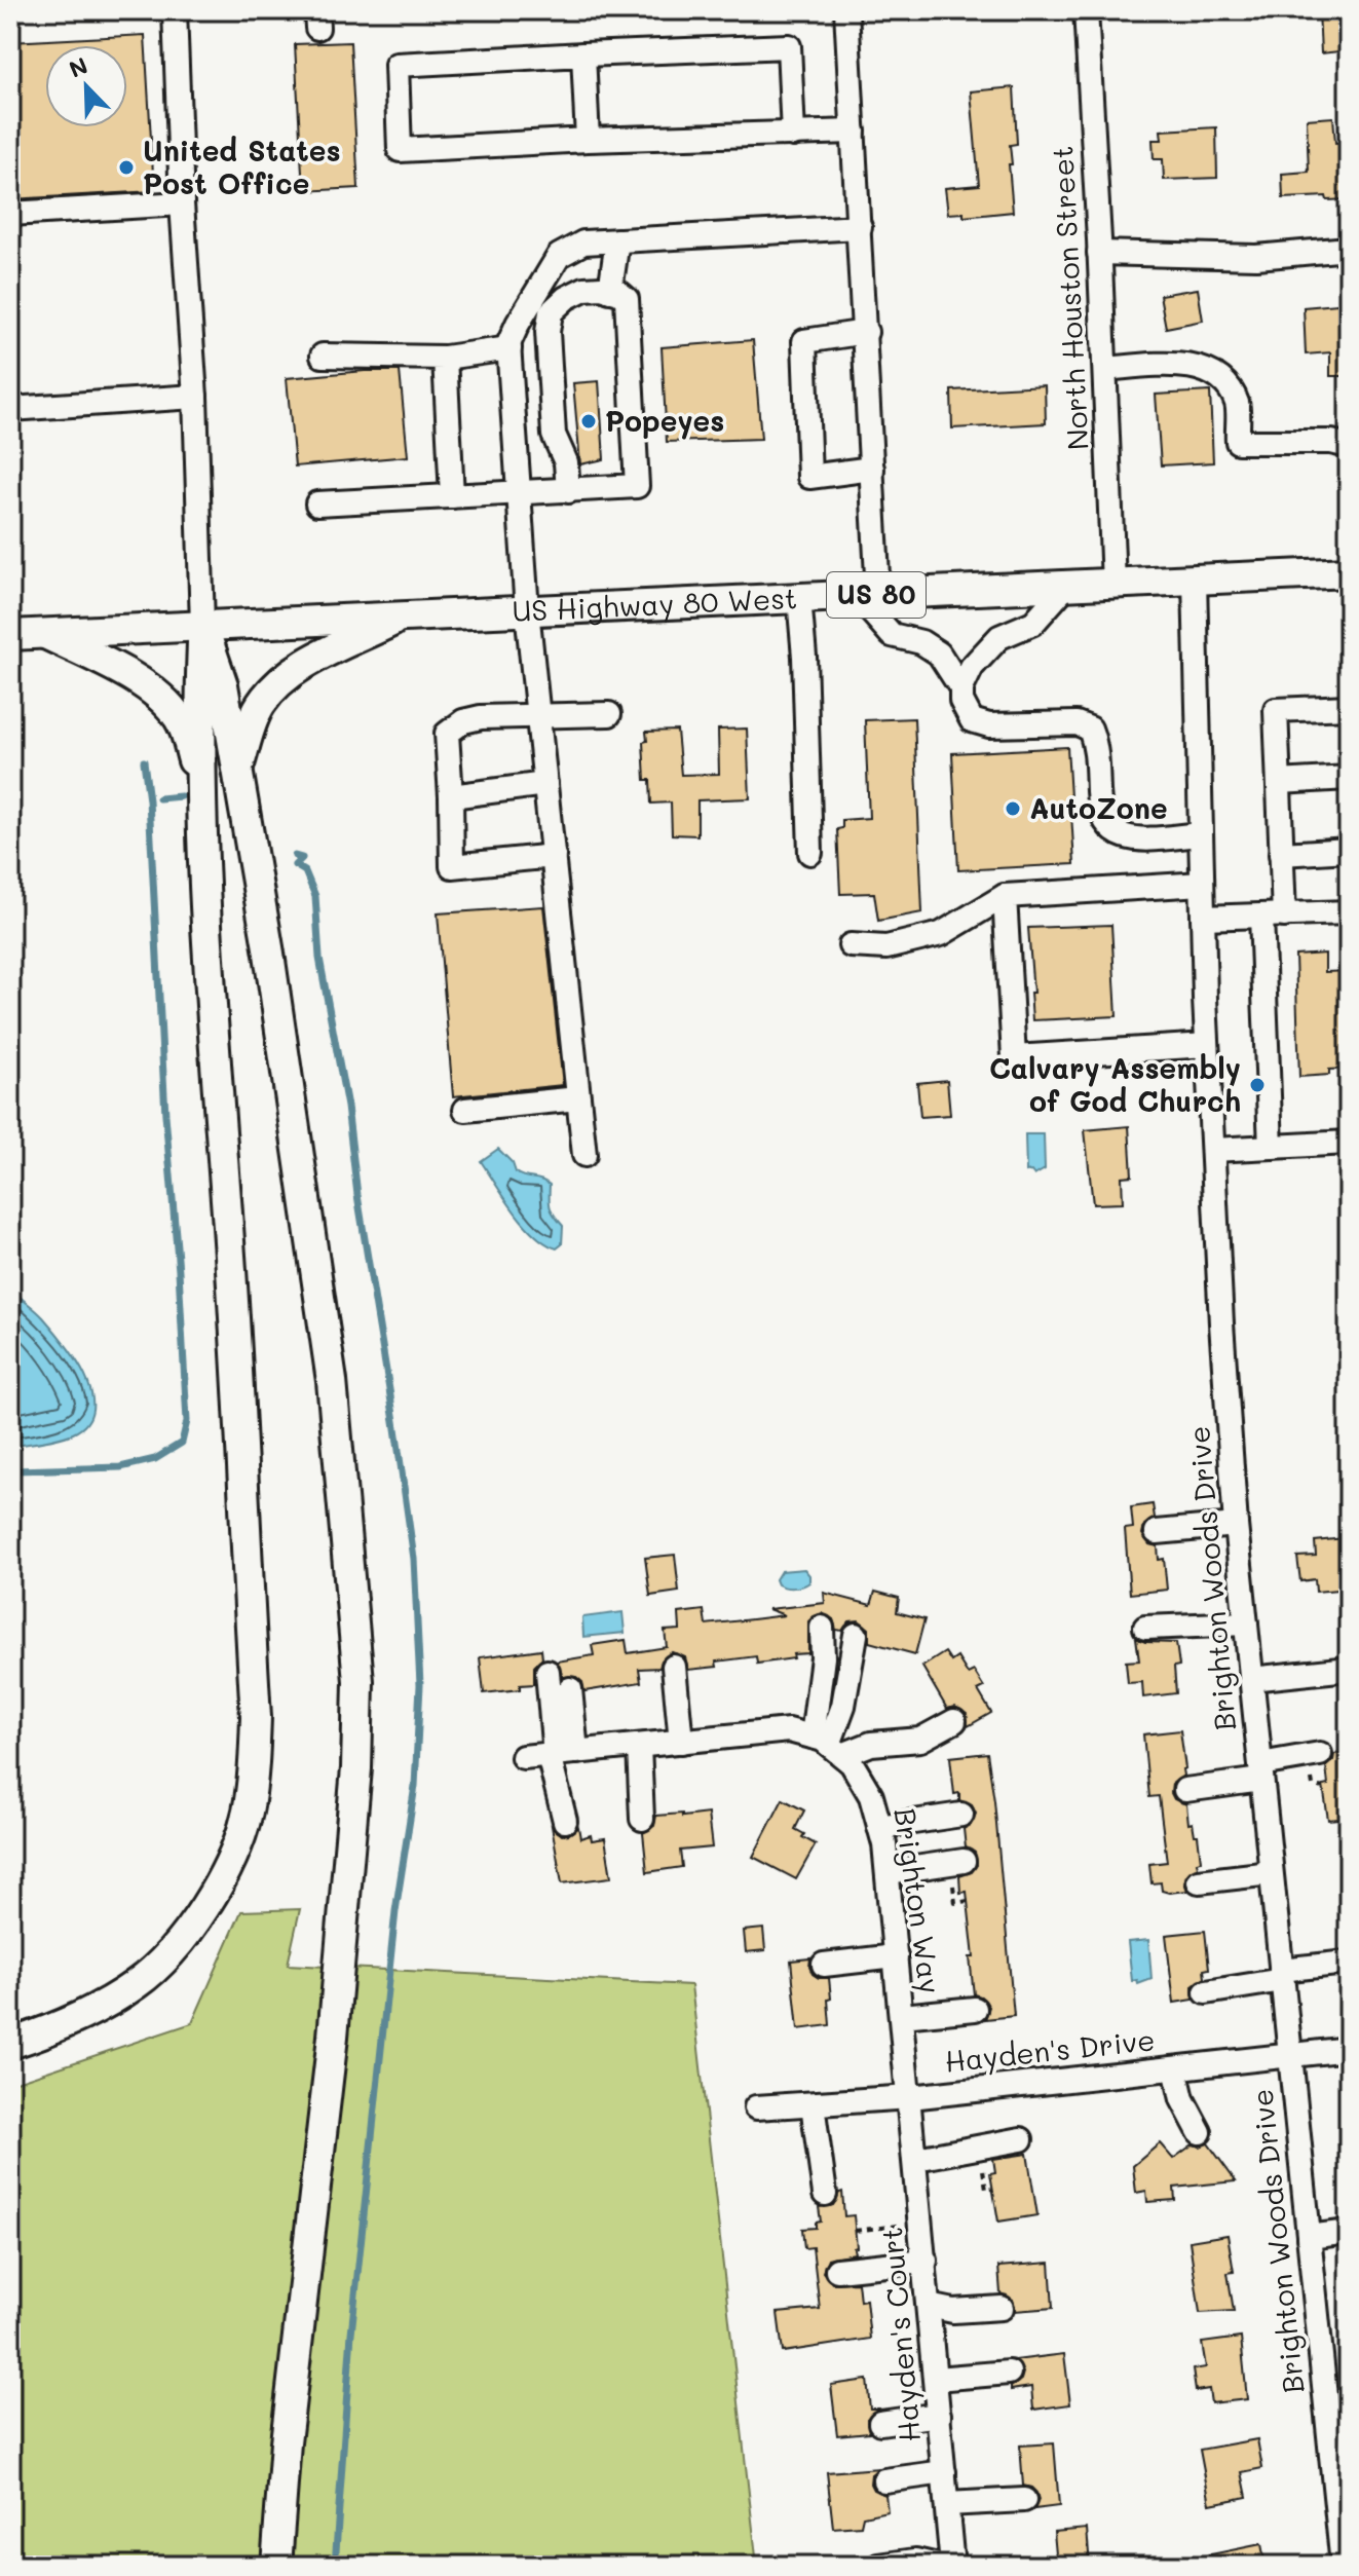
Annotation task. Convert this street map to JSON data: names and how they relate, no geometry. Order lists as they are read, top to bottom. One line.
{"streets":{"main road":["US 80","US Highway 80 West"],"street":["North Houston Street","Brighton Woods Drive","Brighton Way","Hayden's Drive","Hayden's Court"]},"crossings":[["North Houston Street","US Highway 80 West"],["US Highway 80 West","Brighton Woods Drive"],["Brighton Woods Drive","Hayden's Drive"],["Brighton Way","Hayden's Drive"],["Brighton Way","Hayden's Court"],["Hayden's Drive","Hayden's Court"]],"places":["United States Post Office","Popeyes","AutoZone","Calvary Assembly of God Church"],"north":"top left"}
